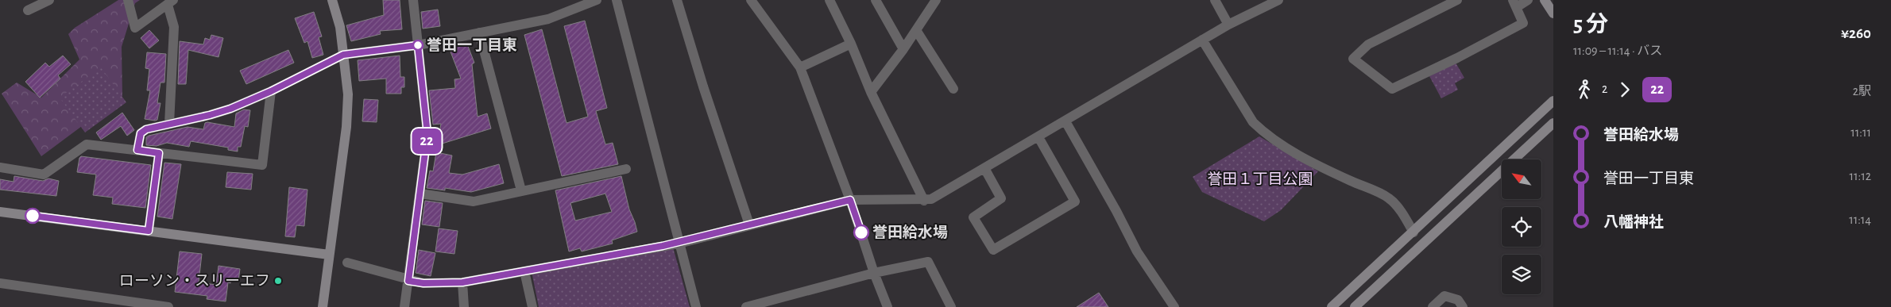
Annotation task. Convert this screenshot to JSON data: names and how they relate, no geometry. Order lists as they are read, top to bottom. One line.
{"parks":["誉田１丁目公園"],"places":["誉田一丁目東","誉田給水場","ローソン・スリーエフ"],"lines":["bus line 22"],"north":"top left","page":{"on_map":"22","heading":["5 分","11:09 – 11:14 · バス","¥260"],"legs":["2","22","2駅"],"list":[{"name":"誉田給水場","value":"11:11"},{"name":"誉田一丁目東","value":"11:12"},{"name":"八幡神社","value":"11:14"}]}}
